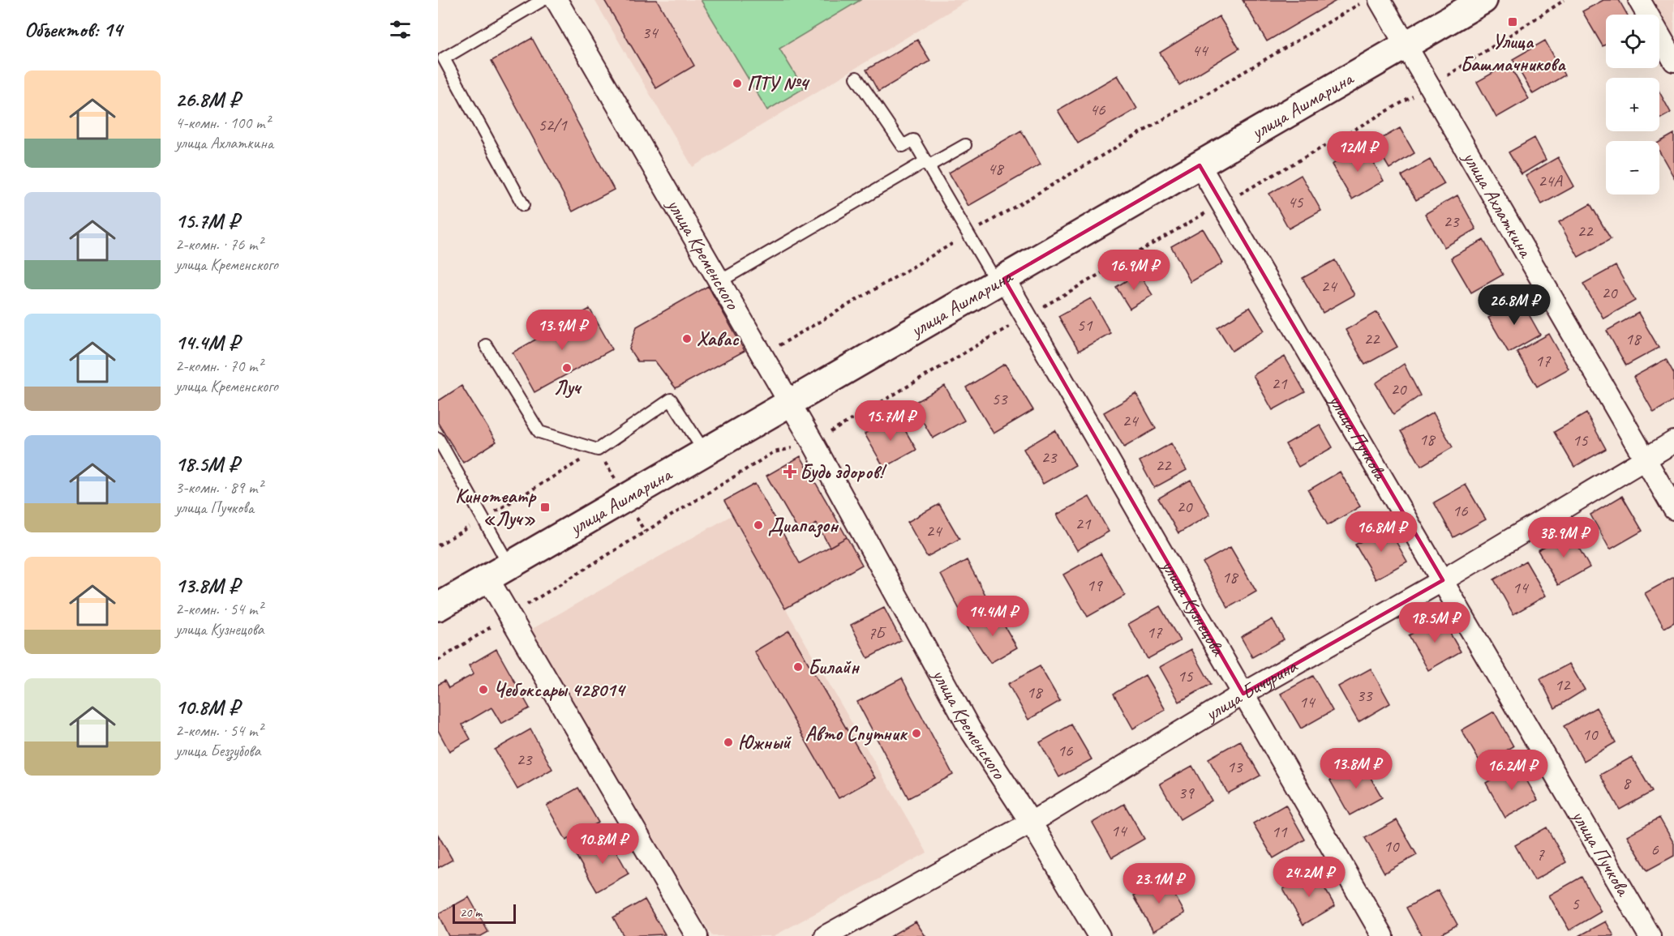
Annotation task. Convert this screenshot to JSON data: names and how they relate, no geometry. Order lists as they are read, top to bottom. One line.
{"streets":{"main road":["улица Ашмарина"],"street":["улица Ахлаткина","улица Кременского","улица Пучкова","улица Кузнецова","улица Бичурина"]},"crossings":[["улица Ашмарина","улица Ахлаткина"],["улица Ашмарина","улица Кременского"],["улица Ашмарина","улица Пучкова"],["улица Ашмарина","улица Кузнецова"],["улица Ахлаткина","улица Бичурина"],["улица Кременского","улица Бичурина"],["улица Пучкова","улица Бичурина"],["улица Кузнецова","улица Бичурина"]],"places":{"transit":["Улица Башмачникова","Кинотеатр «Луч»"],"other":["ПТУ №4","Хавас","Луч","Диапазон","Билайн","Чебоксары 428014","Авто Спутник","Южный"],"health":["Будь здоров!"]},"house_numbers":["34","44","46","52/1","48","24А","45","23","22","24","20","51","22","18","17","21","20","53","24","18","15","23","22","20","16","21","24","18","19","14","17","7Б","15","12","18","33","14","10","16","23","13","8","39","14","11","10","6","7","5"],"scale_bar":"20 m","page":{"heading":"Объектов: 14","map_buttons":["+","−"],"list":[{"name":"26.8M ₽","note":"4-комн. · 100 m² · улица Ахлаткина"},{"name":"15.7M ₽","note":"2-комн. · 76 m² · улица Кременского"},{"name":"14.4M ₽","note":"2-комн. · 70 m² · улица Кременского"},{"name":"18.5M ₽","note":"3-комн. · 89 m² · улица Пучкова"},{"name":"13.8M ₽","note":"2-комн. · 54 m² · улица Кузнецова"},{"name":"10.8M ₽","note":"2-комн. · 54 m² · улица Беззубова"}],"price":["12M ₽","16.9M ₽","26.8M ₽","13.9M ₽","15.7M ₽","16.8M ₽","38.9M ₽","14.4M ₽","18.5M ₽","13.8M ₽","16.2M ₽","10.8M ₽","24.2M ₽","23.1M ₽"],"scale":"20 m"}}
